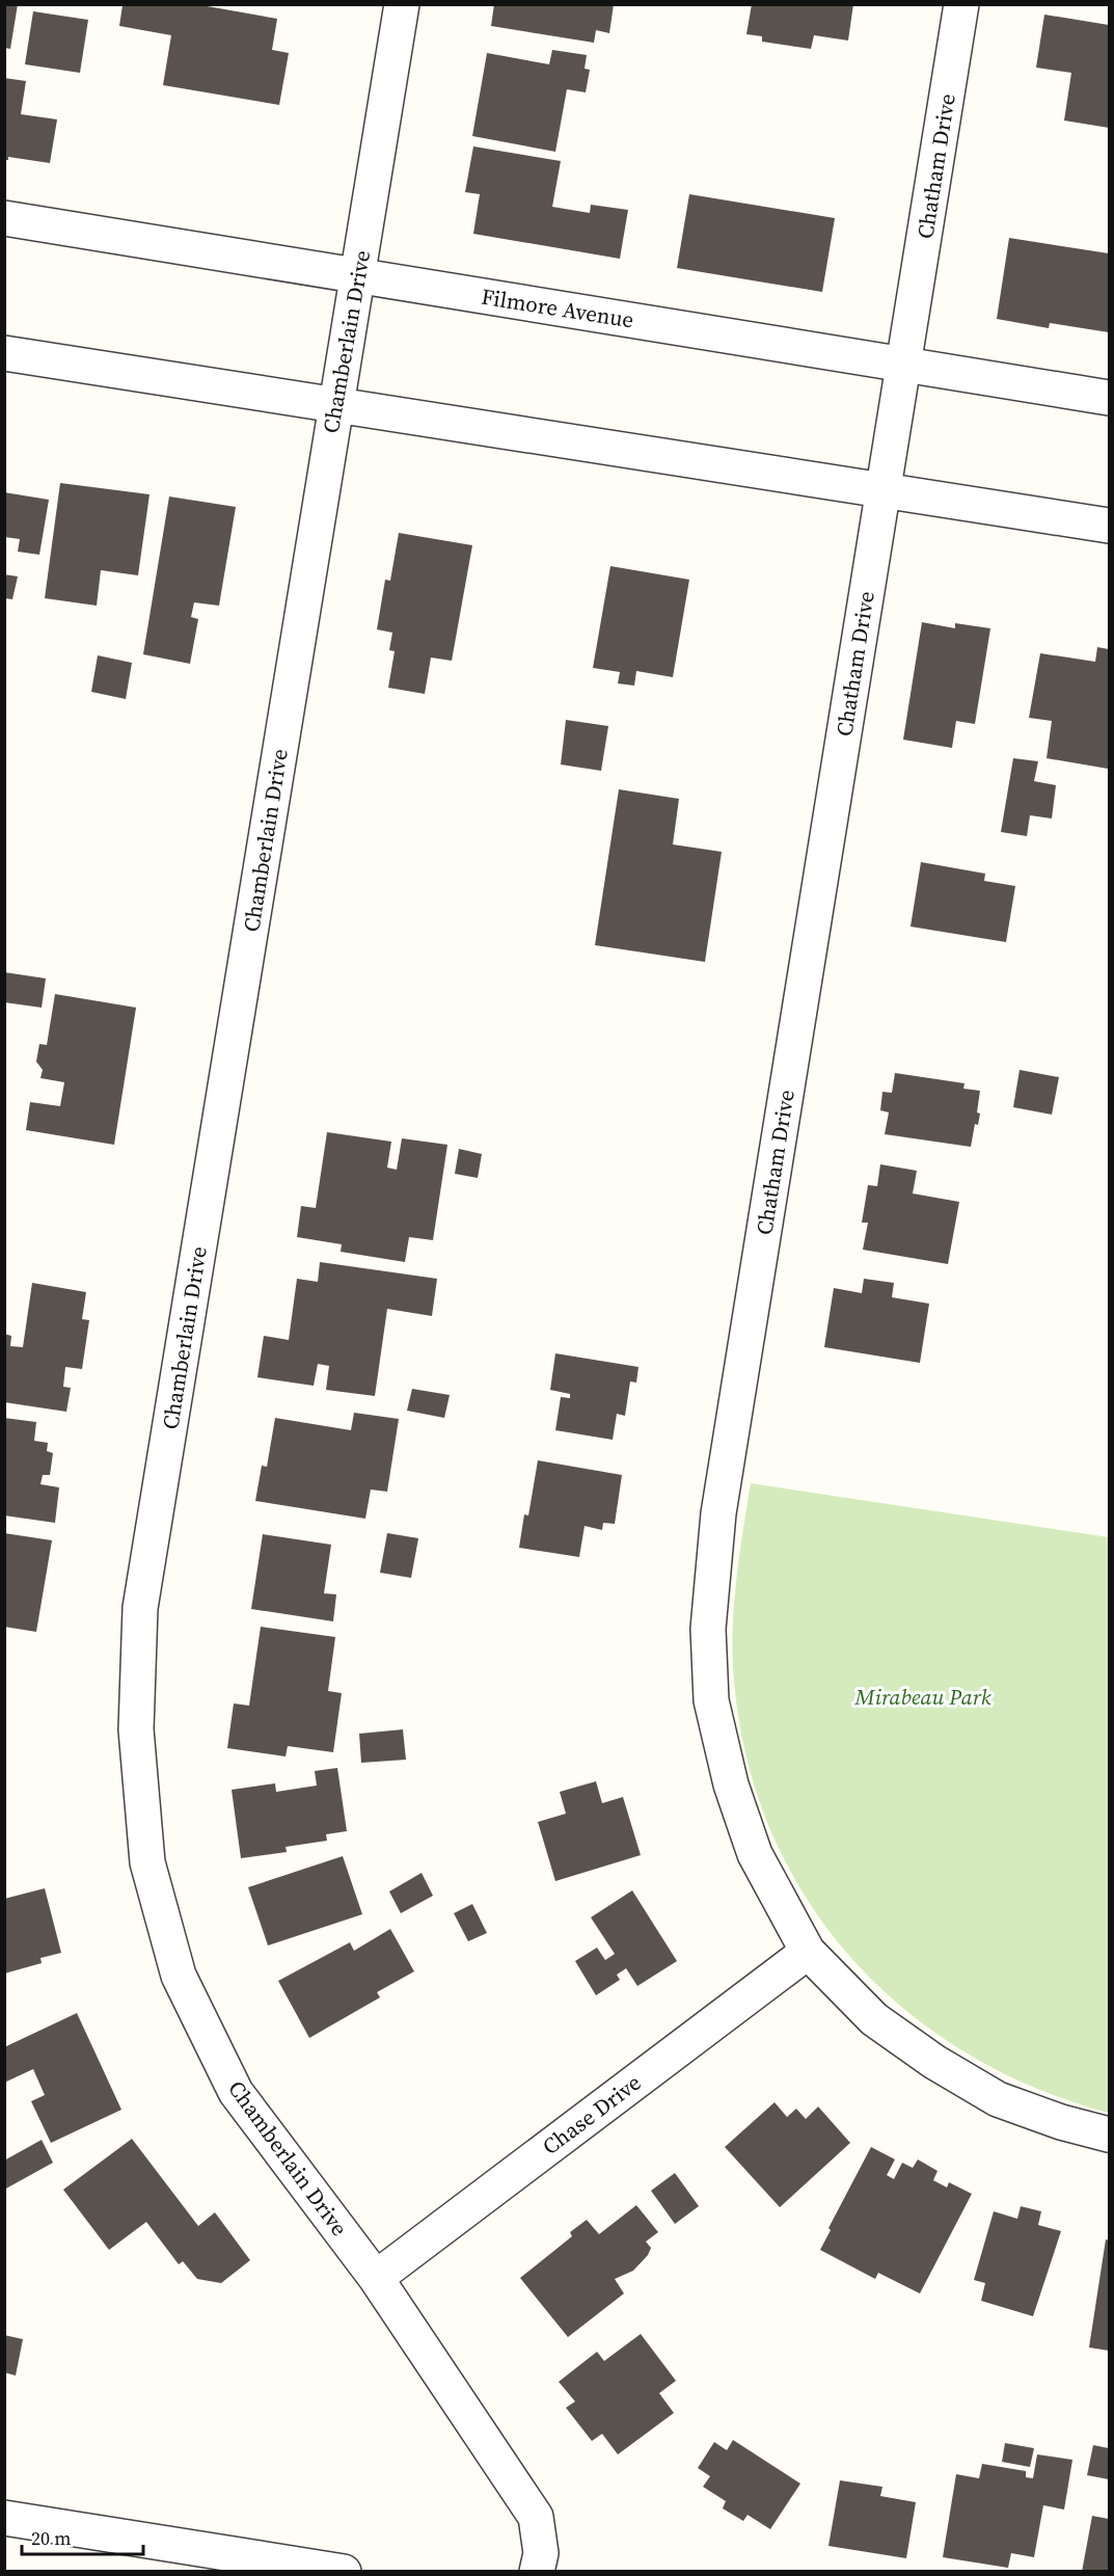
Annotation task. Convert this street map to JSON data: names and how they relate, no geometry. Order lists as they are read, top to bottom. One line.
{"streets":{"street":["Chatham Drive","Filmore Avenue","Chamberlain Drive","Chase Drive"]},"crossings":[["Chatham Drive","Filmore Avenue"],["Chatham Drive","Chase Drive"],["Filmore Avenue","Chamberlain Drive"],["Chamberlain Drive","Chase Drive"]],"parks":["Mirabeau Park"],"scale_bar":"20 m"}
